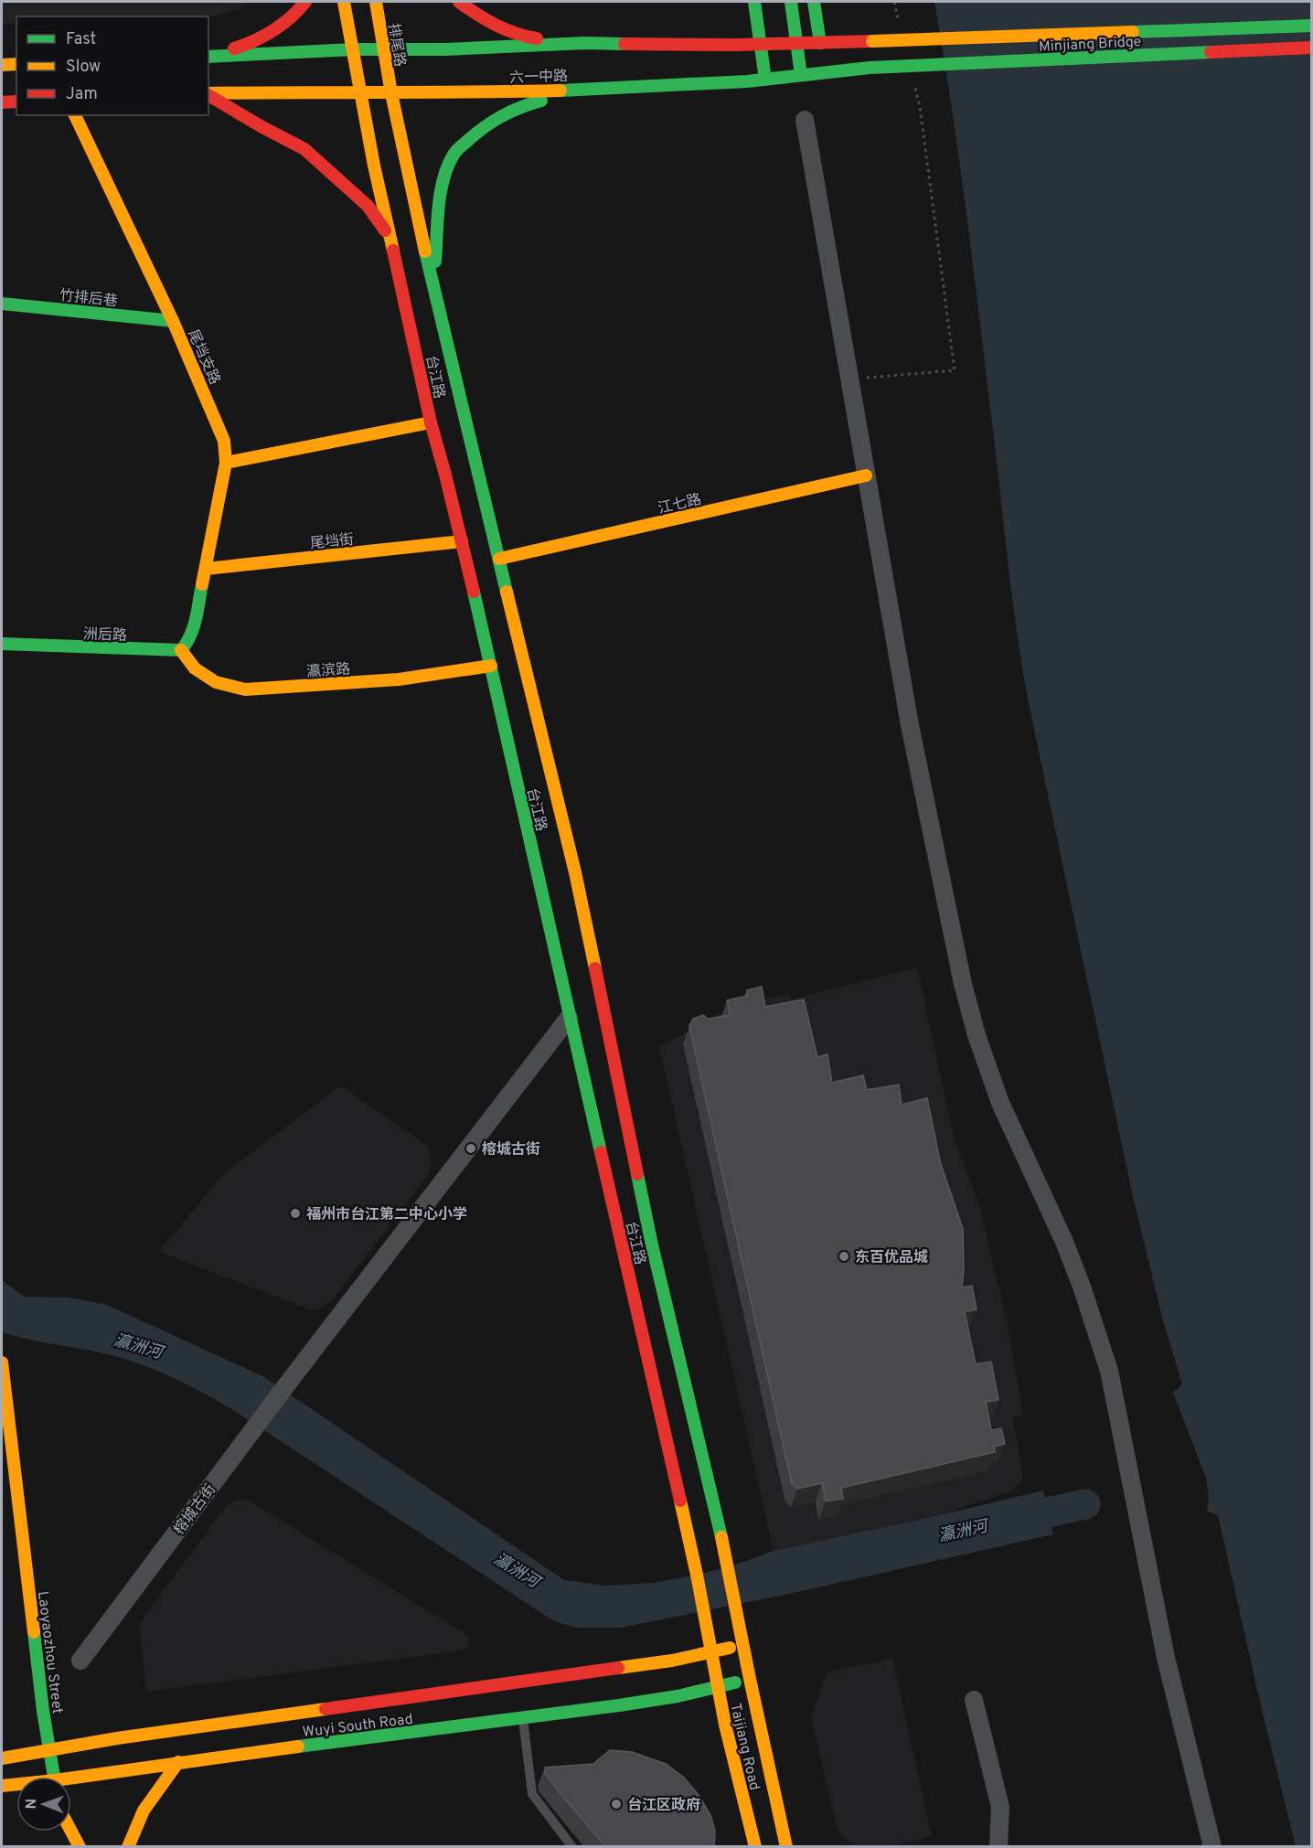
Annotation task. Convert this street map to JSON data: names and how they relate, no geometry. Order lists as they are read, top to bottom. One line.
{"streets":{"main road":["Minjiang Bridge","排尾路","六一中路","竹排后巷","尾垱支路","台江路","江七路","尾垱街","洲后路","瀛滨路","Laoyaozhou Street","Wuyi South Road","Taijiang Road"],"street":["榕城古街"]},"crossings":[["Minjiang Bridge","六一中路"],["排尾路","六一中路"],["排尾路","台江路"],["六一中路","台江路"],["竹排后巷","尾垱支路"],["尾垱支路","尾垱街"],["尾垱支路","洲后路"],["尾垱支路","瀛滨路"],["台江路","江七路"],["台江路","尾垱街"],["台江路","瀛滨路"],["台江路","榕城古街"],["台江路","Wuyi South Road"],["台江路","Taijiang Road"],["洲后路","瀛滨路"],["Laoyaozhou Street","Wuyi South Road"],["Wuyi South Road","Taijiang Road"]],"water":["瀛洲河"],"places":["榕城古街","福州市台江第二中心小学","东百优品城","台江区政府"],"legend":["Fast","Slow","Jam"],"north":"left"}
